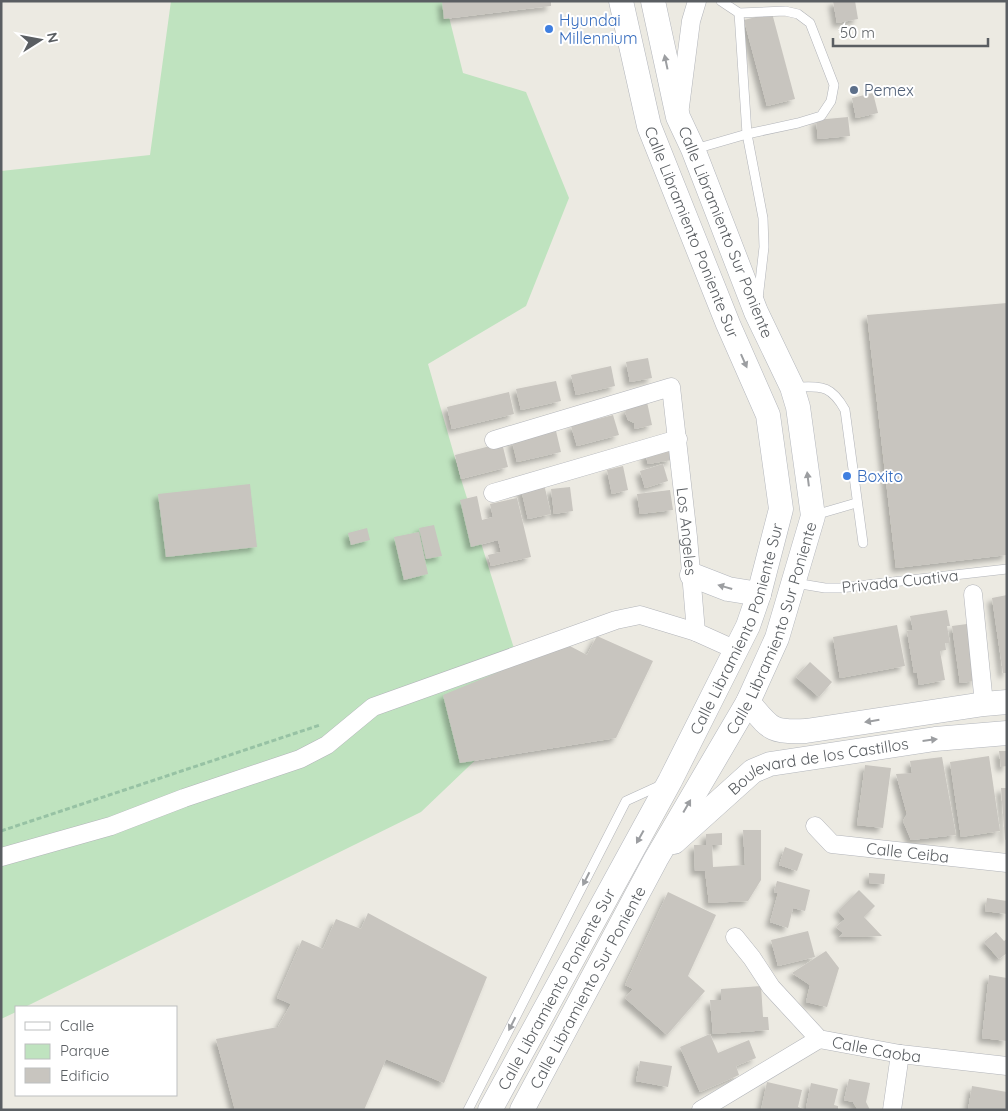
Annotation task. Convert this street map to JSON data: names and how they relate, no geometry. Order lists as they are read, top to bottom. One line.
{"streets":{"main road":["Calle Libramiento Poniente Sur","Calle Libramiento Sur Poniente","Boulevard de los Castillos"],"street":["Los Angeles","Calle Ceiba","Calle Caoba"],"lane":["Privada Cuativa"]},"crossings":[["Calle Libramiento Sur Poniente","Privada Cuativa"],["Calle Libramiento Sur Poniente","Boulevard de los Castillos"]],"one_way":["Calle Libramiento Poniente Sur"],"places":["Hyundai Millennium","Pemex","Boxito"],"legend":["Calle","Parque","Edificio"],"scale_bar":"50 m","north":"right"}
